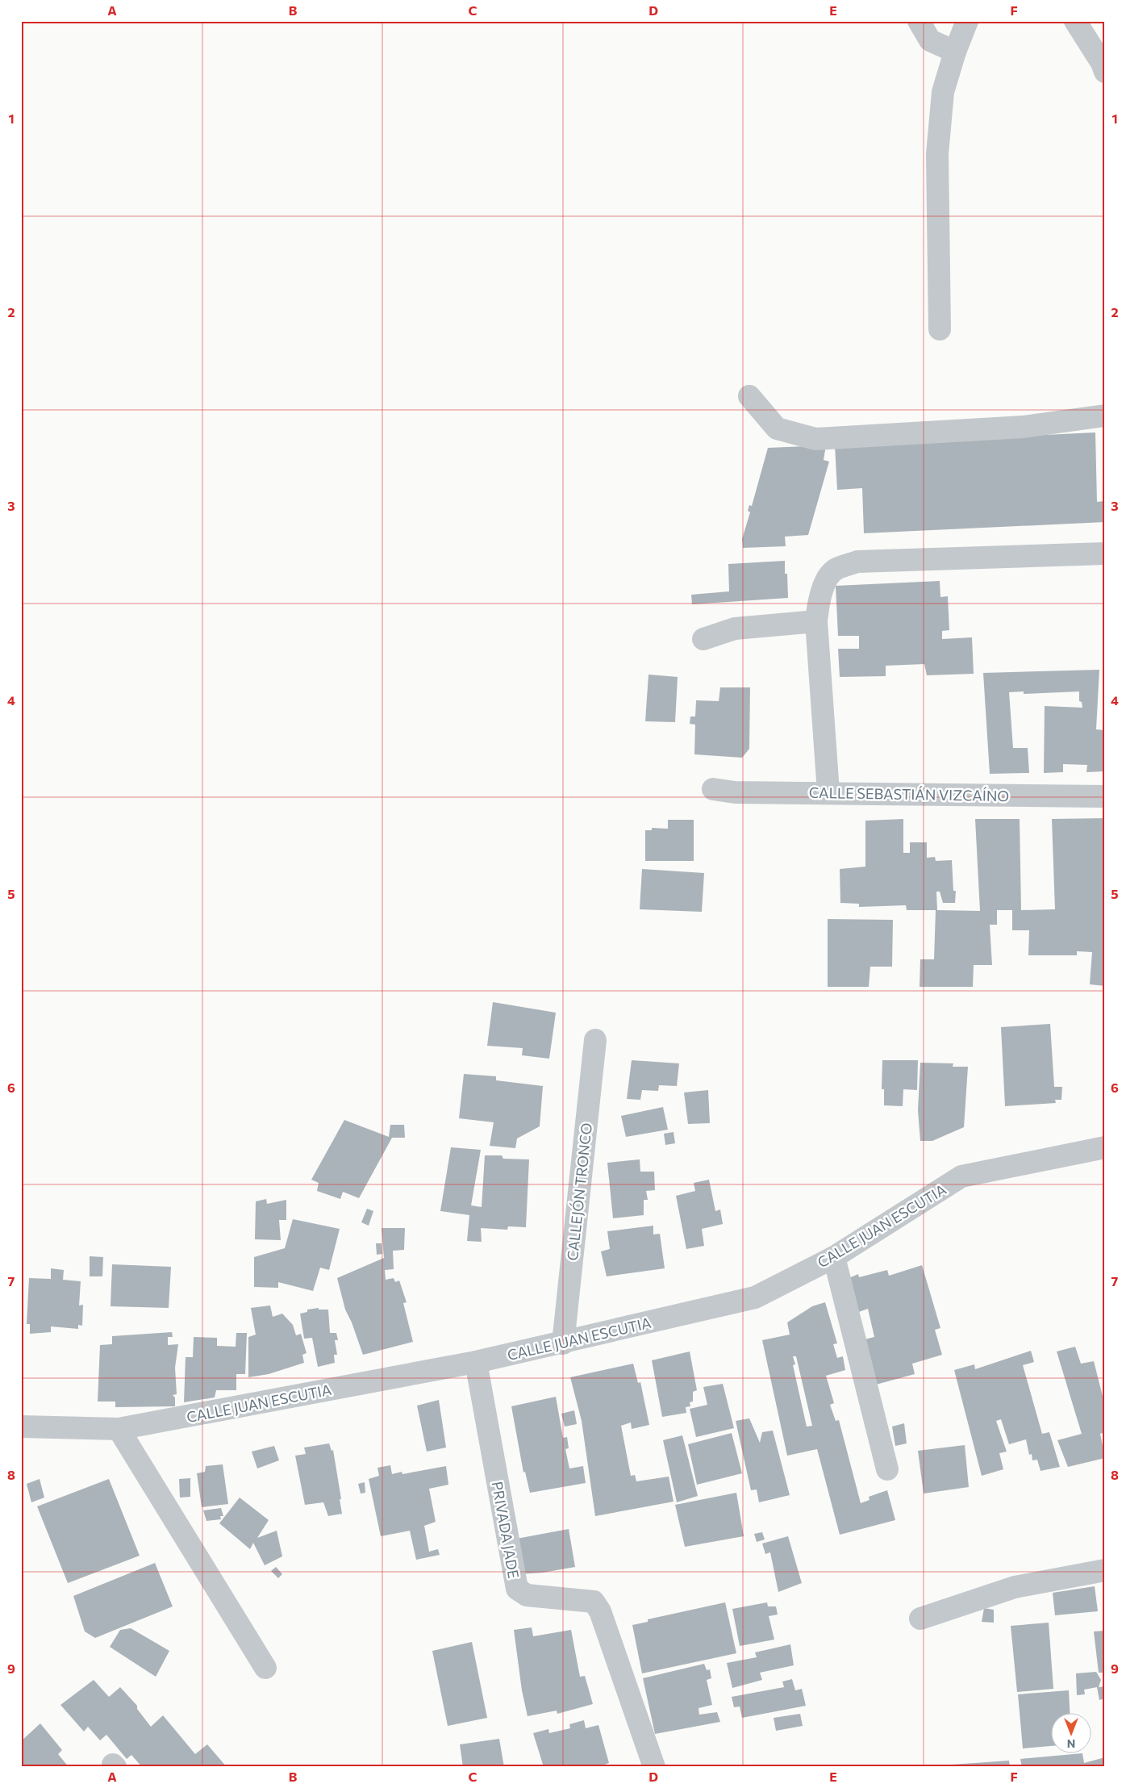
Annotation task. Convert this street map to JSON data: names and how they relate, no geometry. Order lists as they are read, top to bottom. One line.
{"streets":{"street":["CALLE SEBASTIÁN VIZCAÍNO","CALLEJÓN TRONCO","CALLE JUAN ESCUTIA","PRIVADA JADE"]},"crossings":[["CALLEJÓN TRONCO","CALLE JUAN ESCUTIA"],["CALLE JUAN ESCUTIA","PRIVADA JADE"]],"north":"bottom","grid":{"columns":["A","B","C","D","E","F"],"rows":["1","2","3","4","5","6","7","8","9"]}}
